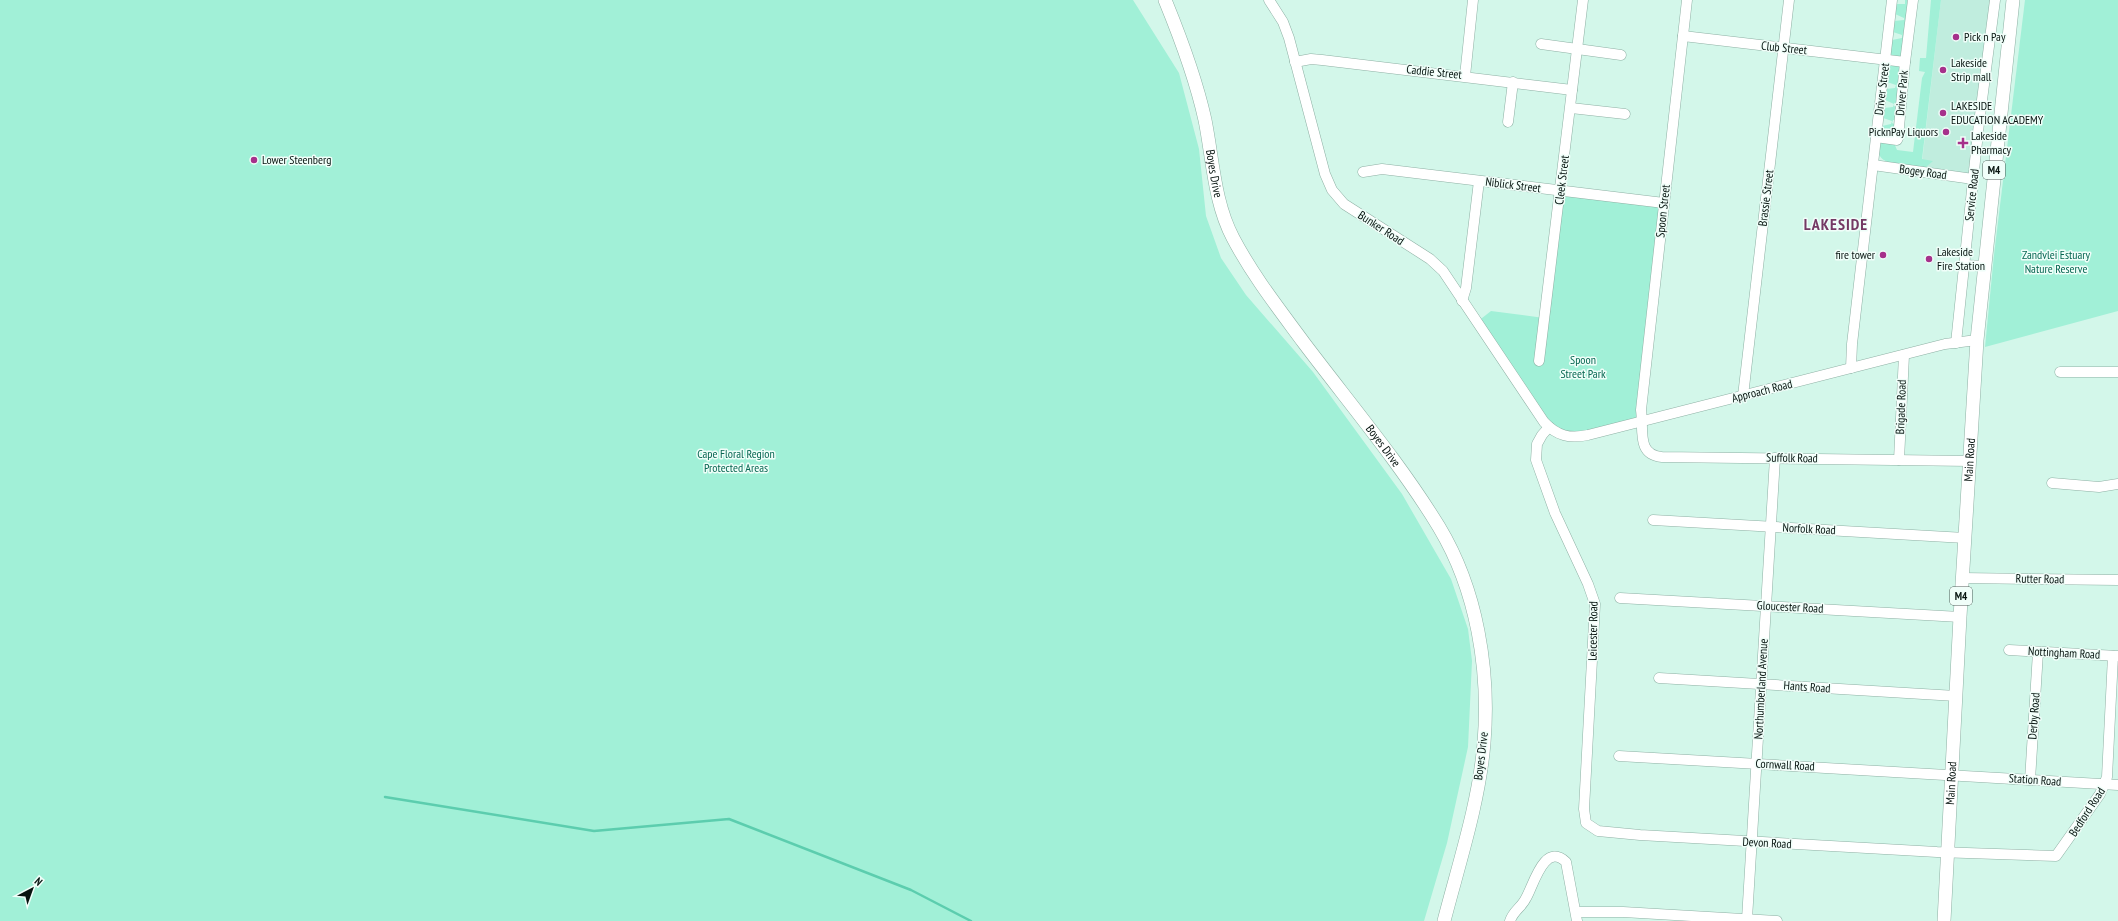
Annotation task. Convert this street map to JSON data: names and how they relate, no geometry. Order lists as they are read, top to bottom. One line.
{"streets":{"main road":["M4","Boyes Drive","Main Road"],"street":["Club Street","Caddie Street","Driver Street","Driver Park","Bogey Road","Cleek Street","Niblick Street","Service Road","Brassie Street","Spoon Street","Bunker Road","Approach Road","Brigade Road","Suffolk Road","Norfolk Road","Rutter Road","Gloucester Road","Leicester Road","Nottingham Road","Hants Road","Northumberland Avenue","Derby Road","Cornwall Road","Station Road","Bedford Road","Devon Road"]},"crossings":[["Club Street","Driver Street"],["Club Street","Driver Park"],["Club Street","Brassie Street"],["Club Street","Spoon Street"],["Caddie Street","Cleek Street"],["Caddie Street","Bunker Road"],["Driver Street","Driver Park"],["Driver Street","Bogey Road"],["Driver Street","Approach Road"],["Bogey Road","Service Road"],["Cleek Street","Niblick Street"],["Niblick Street","Spoon Street"],["Service Road","Approach Road"],["Brassie Street","Approach Road"],["Spoon Street","Approach Road"],["Spoon Street","Suffolk Road"],["Bunker Road","Approach Road"],["Bunker Road","Leicester Road"],["Approach Road","Brigade Road"],["Approach Road","Suffolk Road"],["Approach Road","Main Road"],["Approach Road","Leicester Road"],["Brigade Road","Suffolk Road"],["Suffolk Road","Main Road"],["Suffolk Road","Northumberland Avenue"],["Main Road","Norfolk Road"],["Main Road","Rutter Road"],["Main Road","Gloucester Road"],["Main Road","Hants Road"],["Main Road","Cornwall Road"],["Main Road","Station Road"],["Main Road","Bedford Road"],["Main Road","Devon Road"],["Norfolk Road","Northumberland Avenue"],["Gloucester Road","Northumberland Avenue"],["Leicester Road","Devon Road"],["Nottingham Road","Derby Road"],["Nottingham Road","Bedford Road"],["Hants Road","Northumberland Avenue"],["Northumberland Avenue","Cornwall Road"],["Northumberland Avenue","Devon Road"],["Derby Road","Station Road"],["Cornwall Road","Station Road"],["Station Road","Bedford Road"],["Bedford Road","Devon Road"]],"districts":["LAKESIDE"],"parks":["Zandvlei Estuary Nature Reserve","Spoon Street Park","Cape Floral Region Protected Areas"],"places":{"other":["Pick n Pay","Lakeside Strip mall","LAKESIDE EDUCATION ACADEMY","PicknPay Liquors","Lower Steenberg","fire tower","Lakeside Fire Station"],"health":["Lakeside Pharmacy"]},"north":"top right"}
